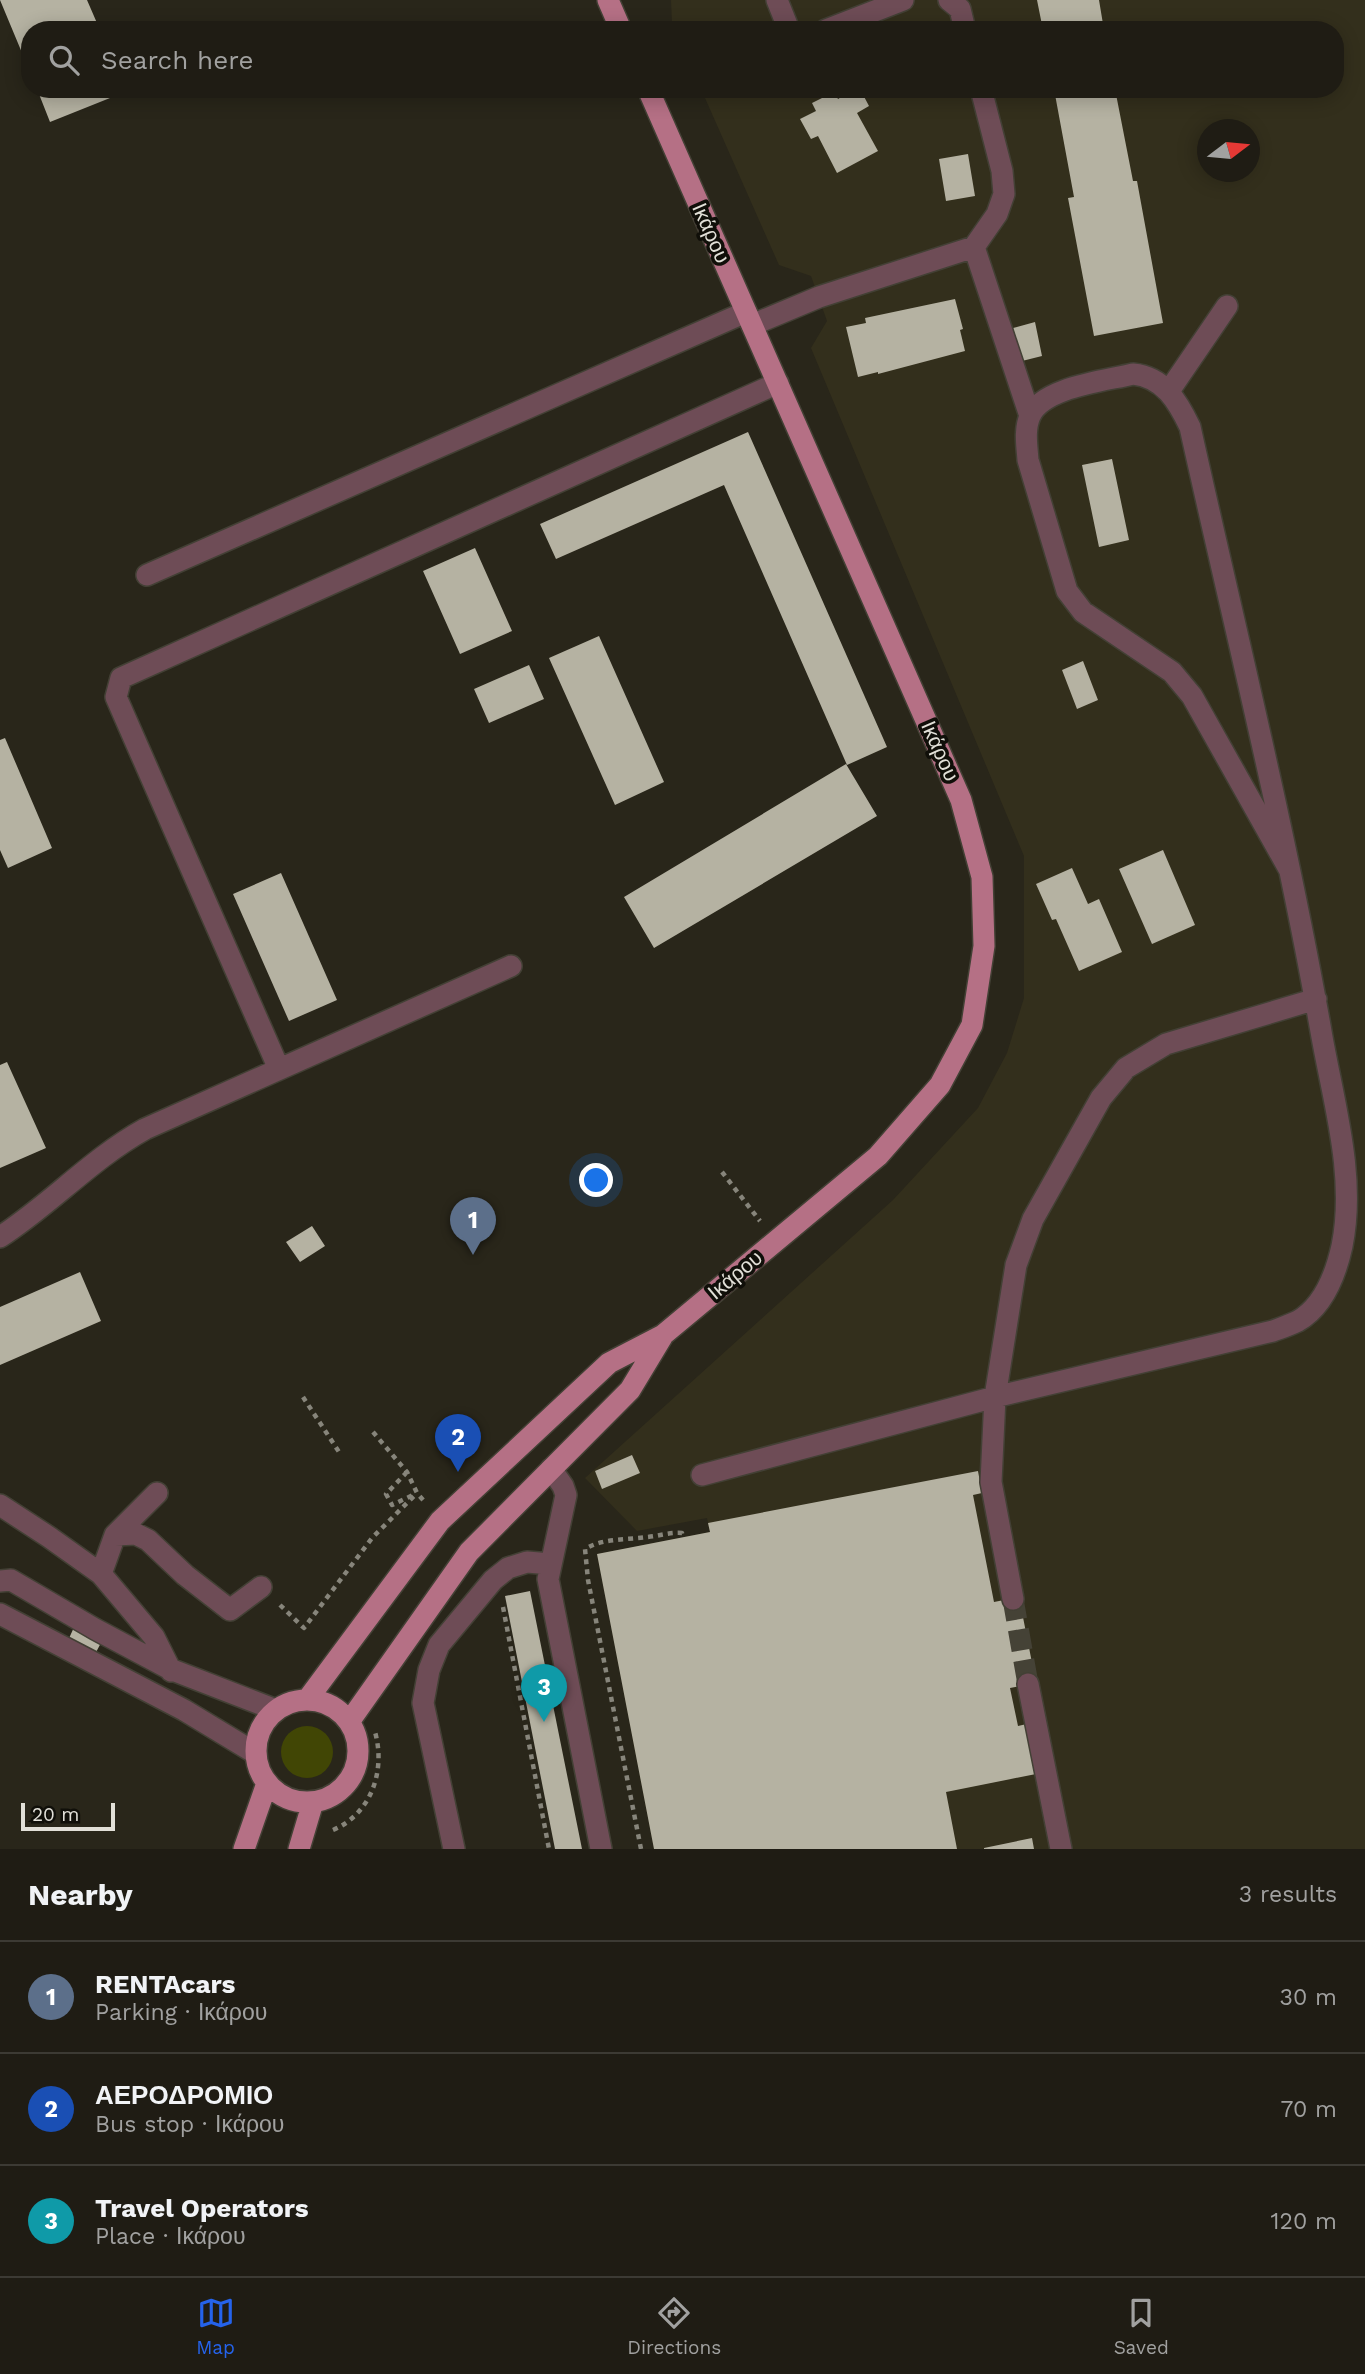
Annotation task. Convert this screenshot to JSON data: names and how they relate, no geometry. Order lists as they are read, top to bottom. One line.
{"streets":{"main road":["Ικάρου"]},"scale_bar":"20 m","north":"right","page":{"search":"Search here","pins":["1","2","3"],"scale":"20 m","heading":["Nearby","3 results"],"list":[{"mark":"1","name":"RENTAcars","note":"Parking · Ικάρου","value":"30 m"},{"mark":"2","name":"ΑΕΡΟΔΡΟΜΙΟ","note":"Bus stop · Ικάρου","value":"70 m"},{"mark":"3","name":"Travel Operators","note":"Place · Ικάρου","value":"120 m"}],"nav":["Map","Directions","Saved"]}}
